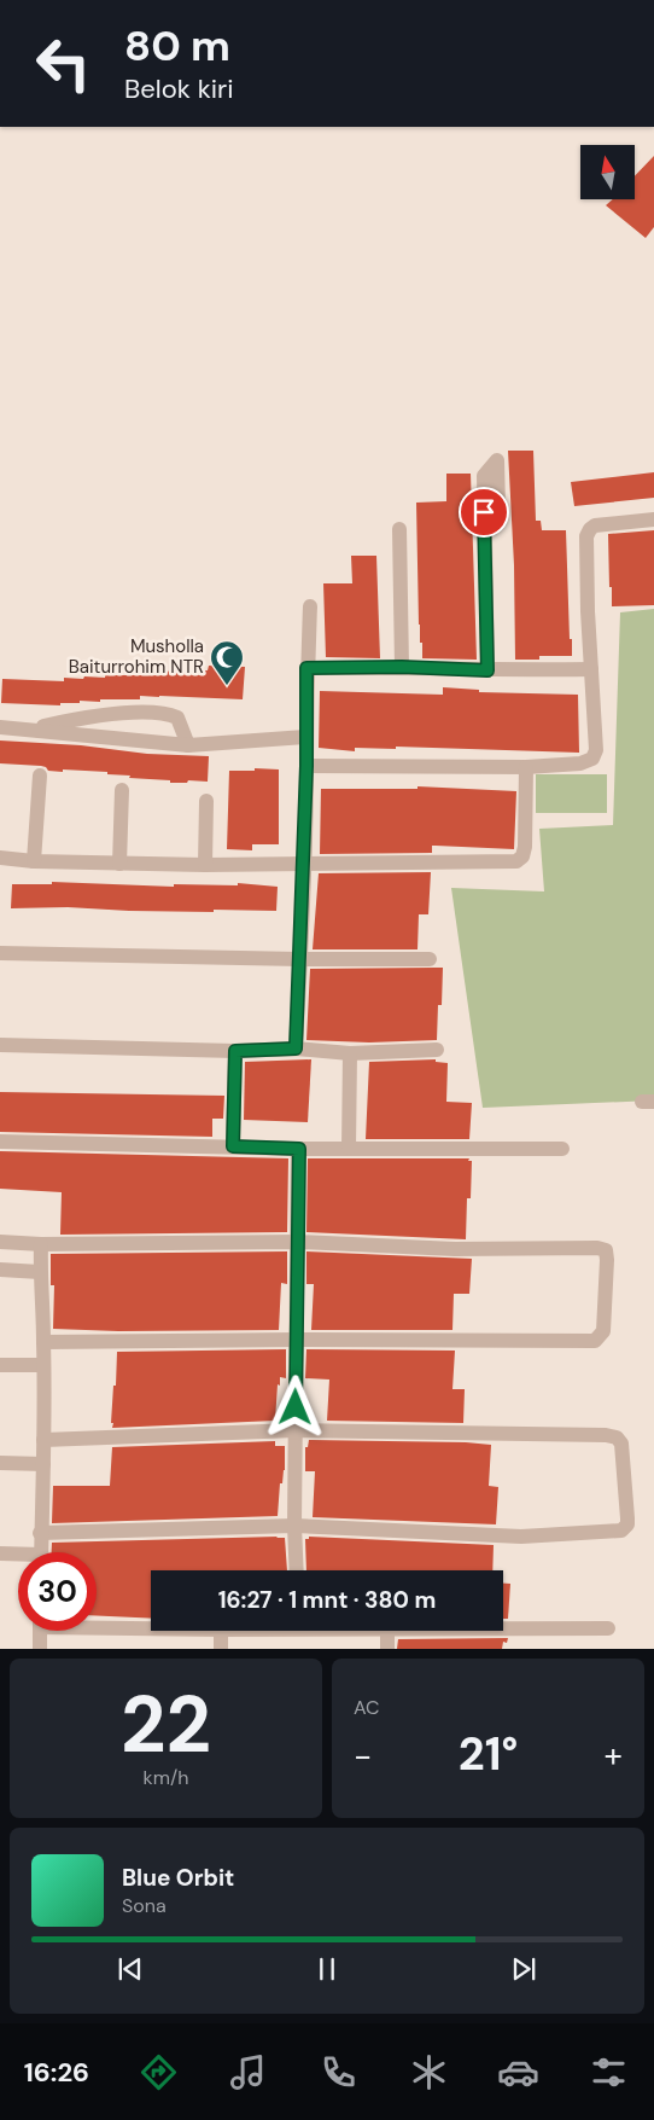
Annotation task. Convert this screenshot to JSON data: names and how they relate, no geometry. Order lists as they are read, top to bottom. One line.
{"places":{"mosque":["Musholla Baiturrohim NTR"]},"north":"top","page":{"turn":["80 m","Belok kiri"],"limit":"30","trip":"16:27 · 1 mnt · 380 m","tile":[["22","km/h"],"AC"],"heat":["−","21°","+"],"song":["Blue Orbit","Sona"],"tabs":"16:26"}}
